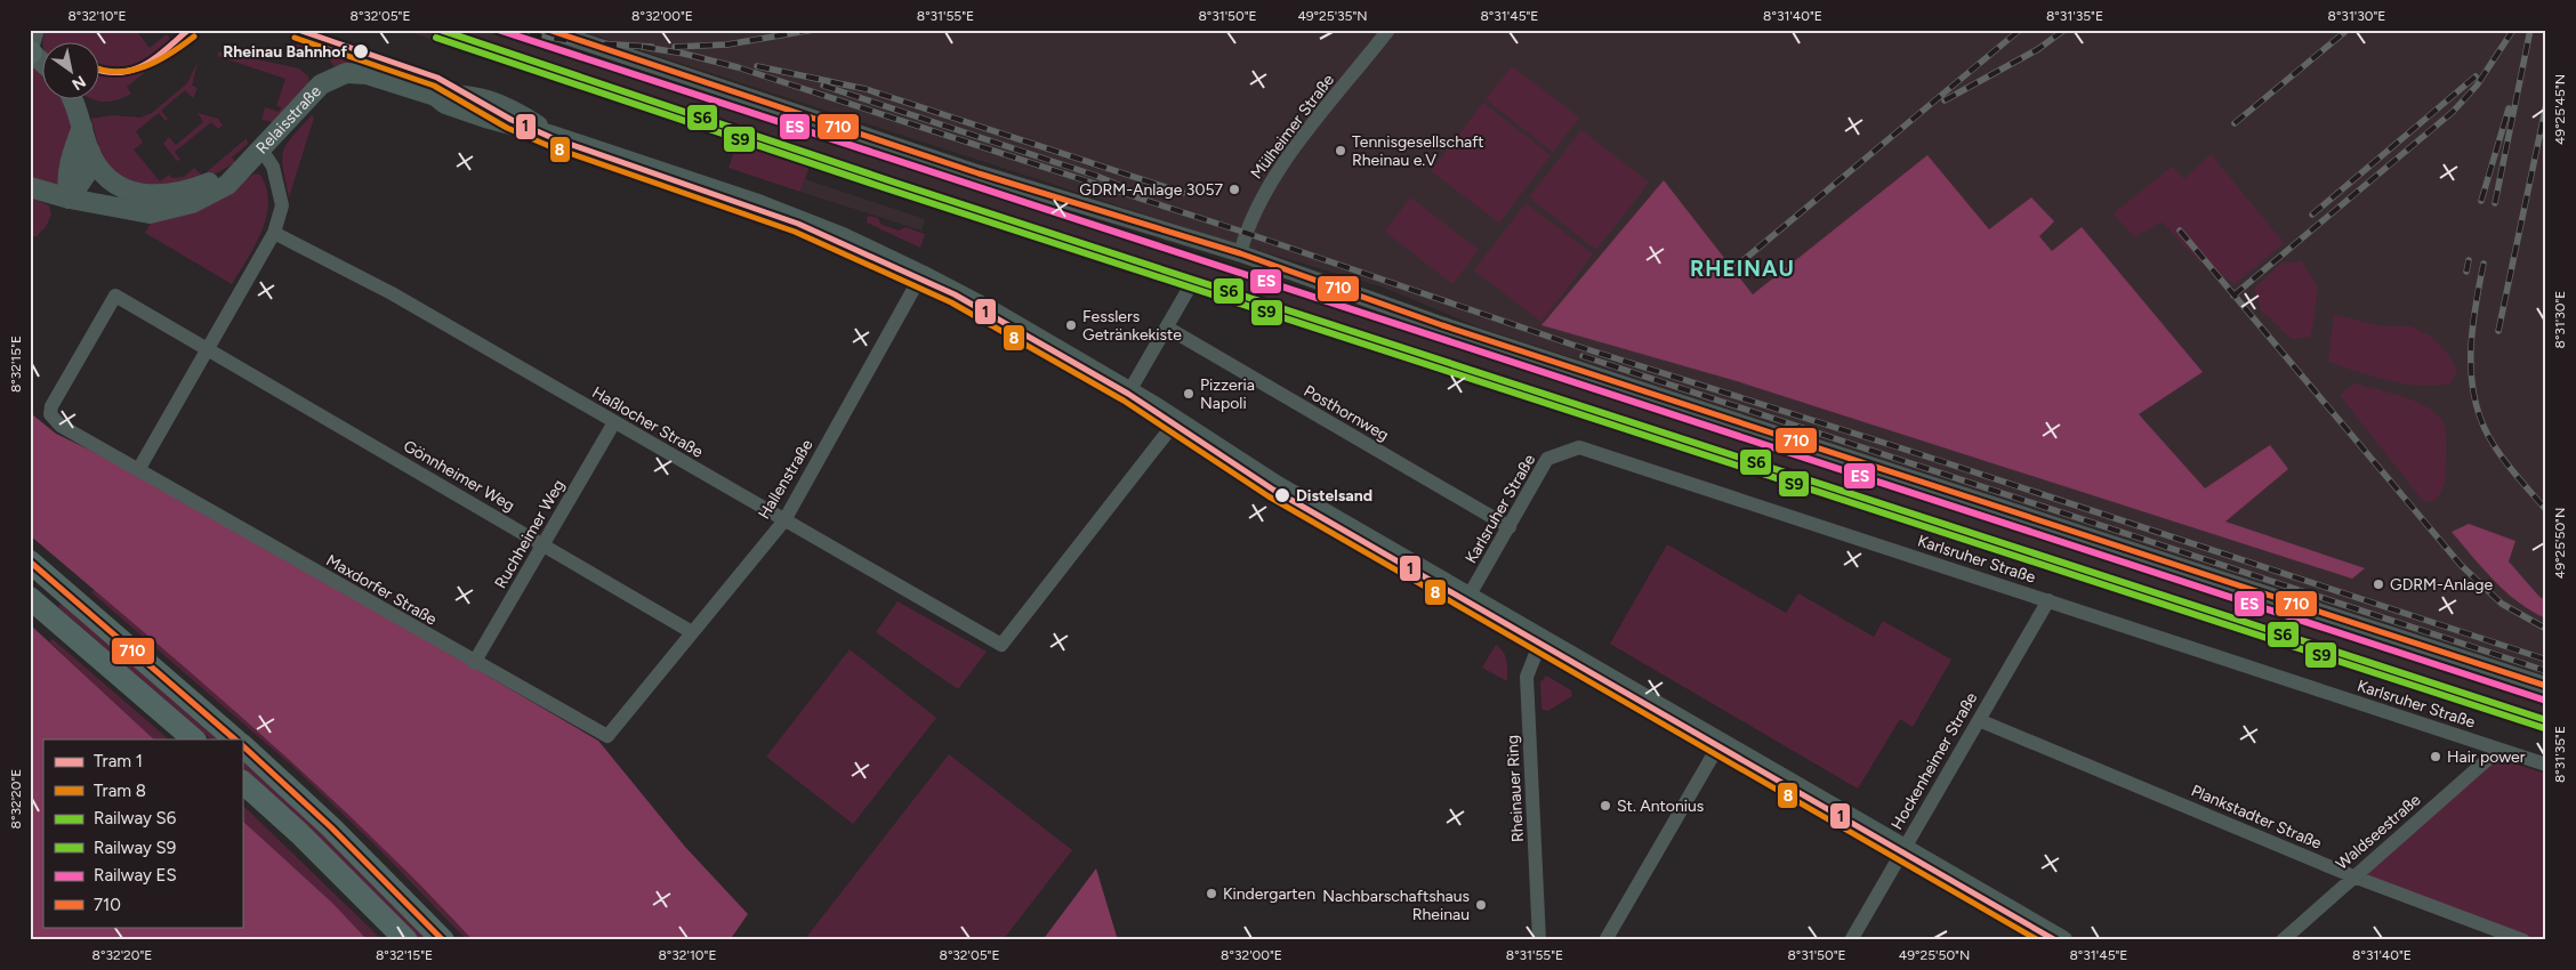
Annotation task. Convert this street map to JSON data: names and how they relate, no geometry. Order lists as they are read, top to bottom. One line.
{"streets":{"main road":["Relaisstraße"],"street":["Mülheimer Straße","Posthornweg","Haßlocher Straße","Gönnheimer Weg","Hallenstraße","Karlsruher Straße","Ruchheimer Weg","Maxdorfer Straße","Hockenheimer Straße","Rheinauer Ring","Plankstadter Straße","Waldseestraße"]},"crossings":[["Relaisstraße","Haßlocher Straße"],["Relaisstraße","Hallenstraße"],["Relaisstraße","Karlsruher Straße"],["Relaisstraße","Hockenheimer Straße"],["Relaisstraße","Rheinauer Ring"],["Posthornweg","Karlsruher Straße"],["Haßlocher Straße","Hallenstraße"],["Haßlocher Straße","Ruchheimer Weg"],["Gönnheimer Weg","Hallenstraße"],["Gönnheimer Weg","Ruchheimer Weg"],["Gönnheimer Weg","Maxdorfer Straße"],["Hallenstraße","Maxdorfer Straße"],["Karlsruher Straße","Hockenheimer Straße"],["Karlsruher Straße","Waldseestraße"],["Ruchheimer Weg","Maxdorfer Straße"],["Hockenheimer Straße","Plankstadter Straße"],["Plankstadter Straße","Waldseestraße"]],"districts":["RHEINAU"],"places":["Rheinau Bahnhof","Tennisgesellschaft Rheinau e.V","GDRM-Anlage 3057","Fesslers Getränkekiste","Pizzeria Napoli","Distelsand","GDRM-Anlage","Hair power","St. Antonius","Kindergarten","Nachbarschaftshaus Rheinau"],"lines":["tram line 1","rail line S6","rail line ES","transit line 710","tram line 8","rail line S9"],"legend":["Tram 1","Tram 8","Railway S6","Railway S9","Railway ES","710"],"north":"bottom right","coordinates":["8°32'10\"E","8°32'05\"E","8°32'00\"E","8°31'55\"E","8°31'50\"E","49°25'35\"N","8°31'45\"E","8°31'40\"E","8°31'35\"E","8°31'30\"E","49°25'45\"N","8°32'15\"E","49°25'50\"N","8°32'20\"E"]}
